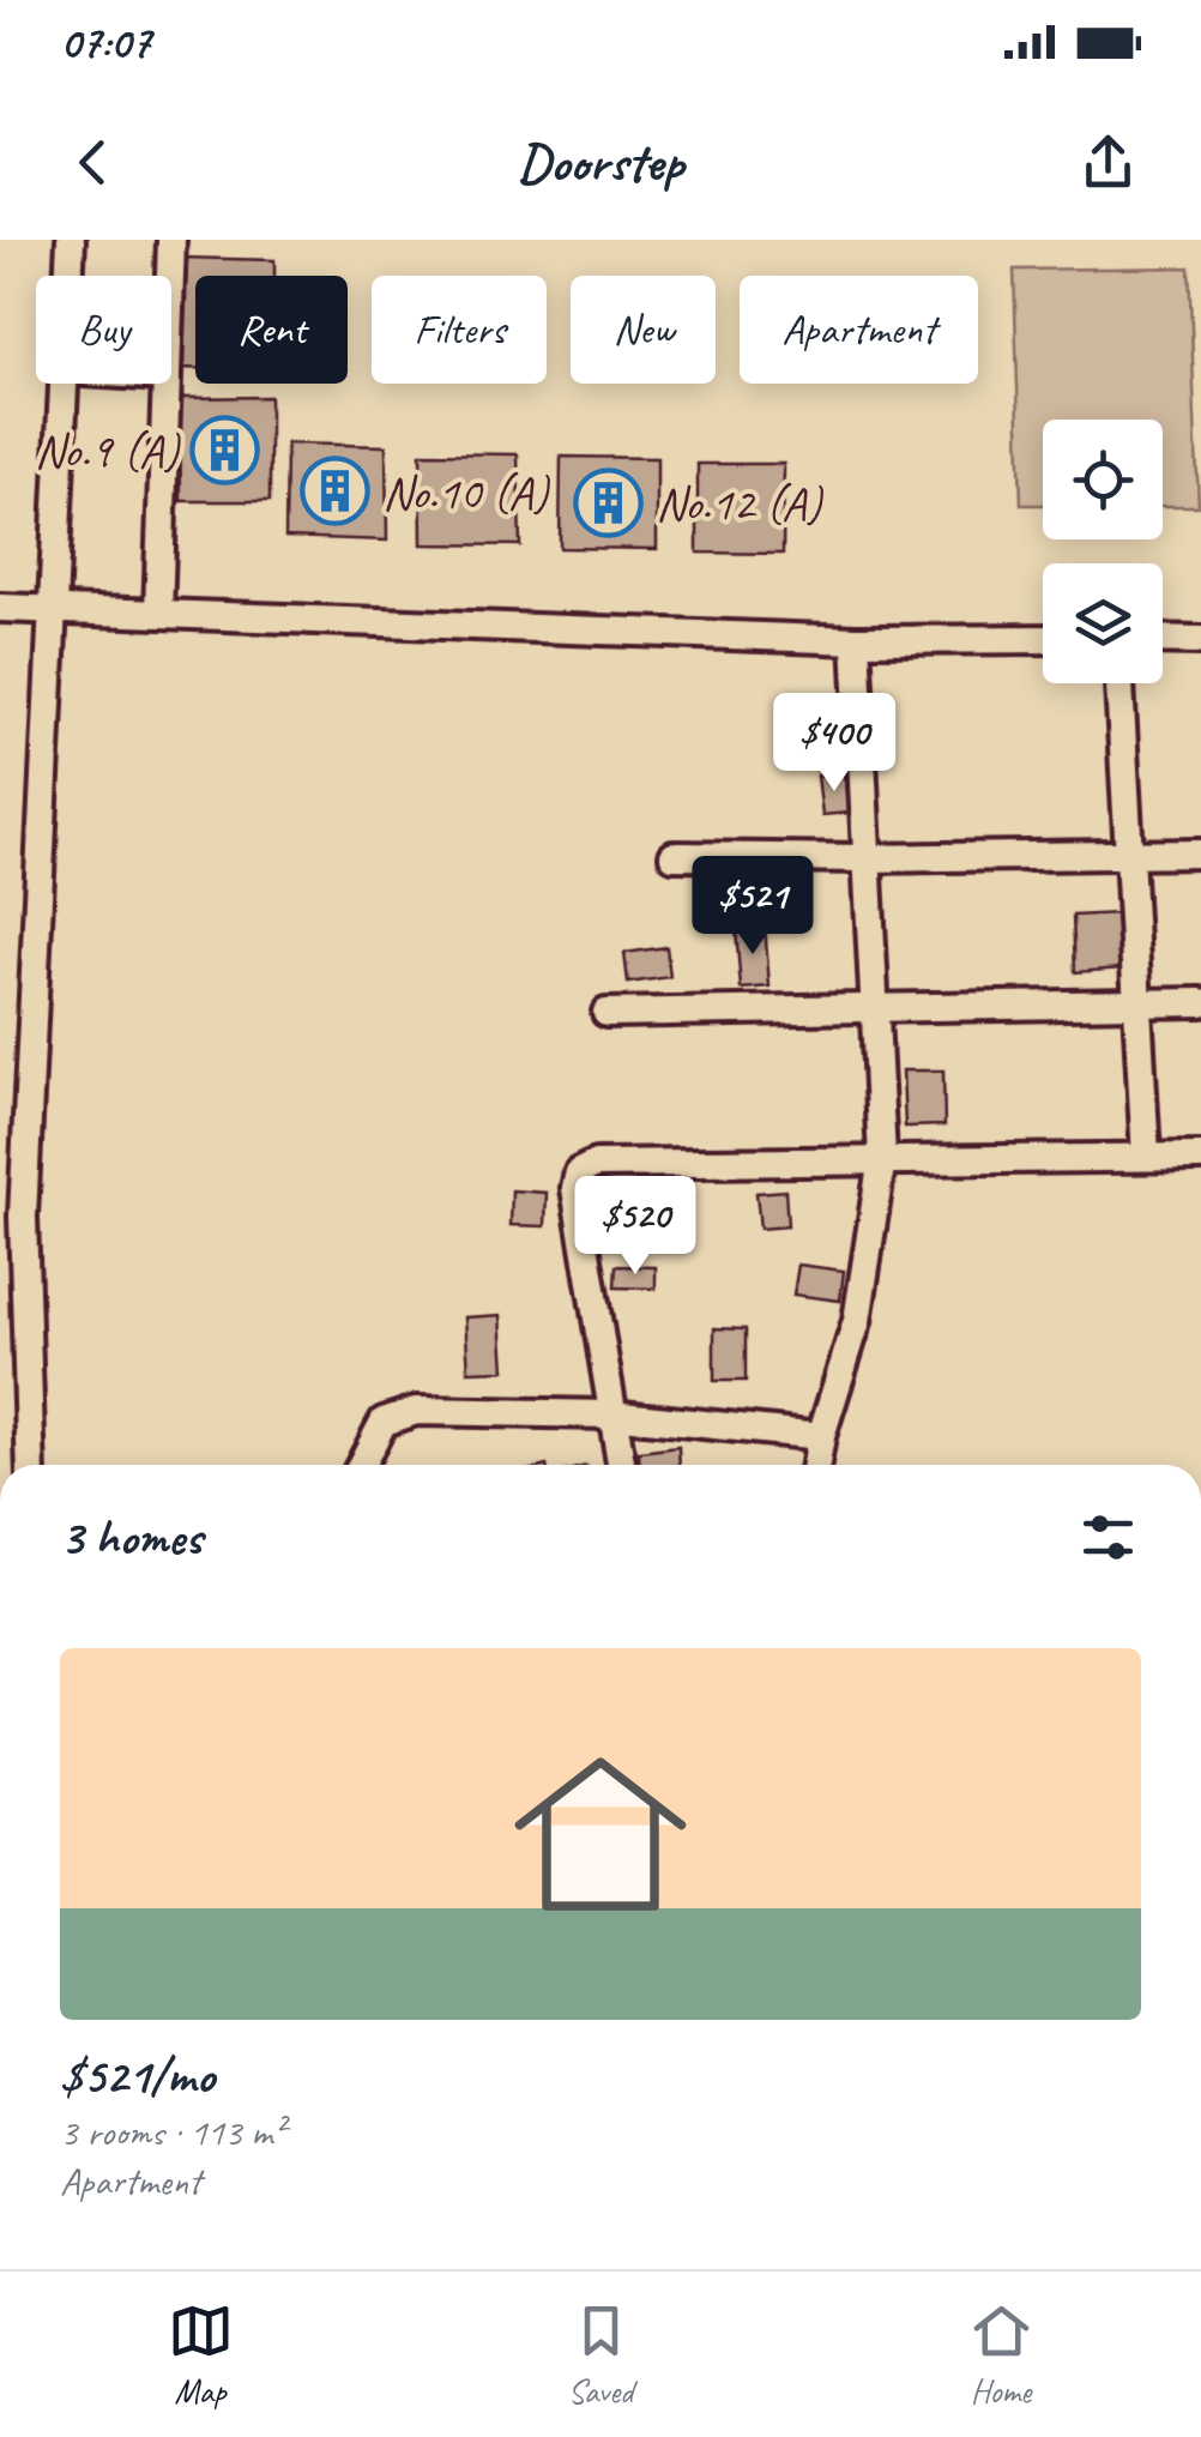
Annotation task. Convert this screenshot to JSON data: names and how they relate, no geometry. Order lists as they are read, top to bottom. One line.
{"places":{"building":["No.9 (A)","No.10 (A)","No.12 (A)"]},"page":{"status":"07:07","header":"Doorstep","chip":["Buy","Rent","Filters","New","Apartment"],"price":["$400","$521","$520"],"heading":"3 homes","list":[{"name":"$521/mo","note":"3 rooms · 113 m² · Apartment"}],"tabs":["Map","Saved","Home"]}}
